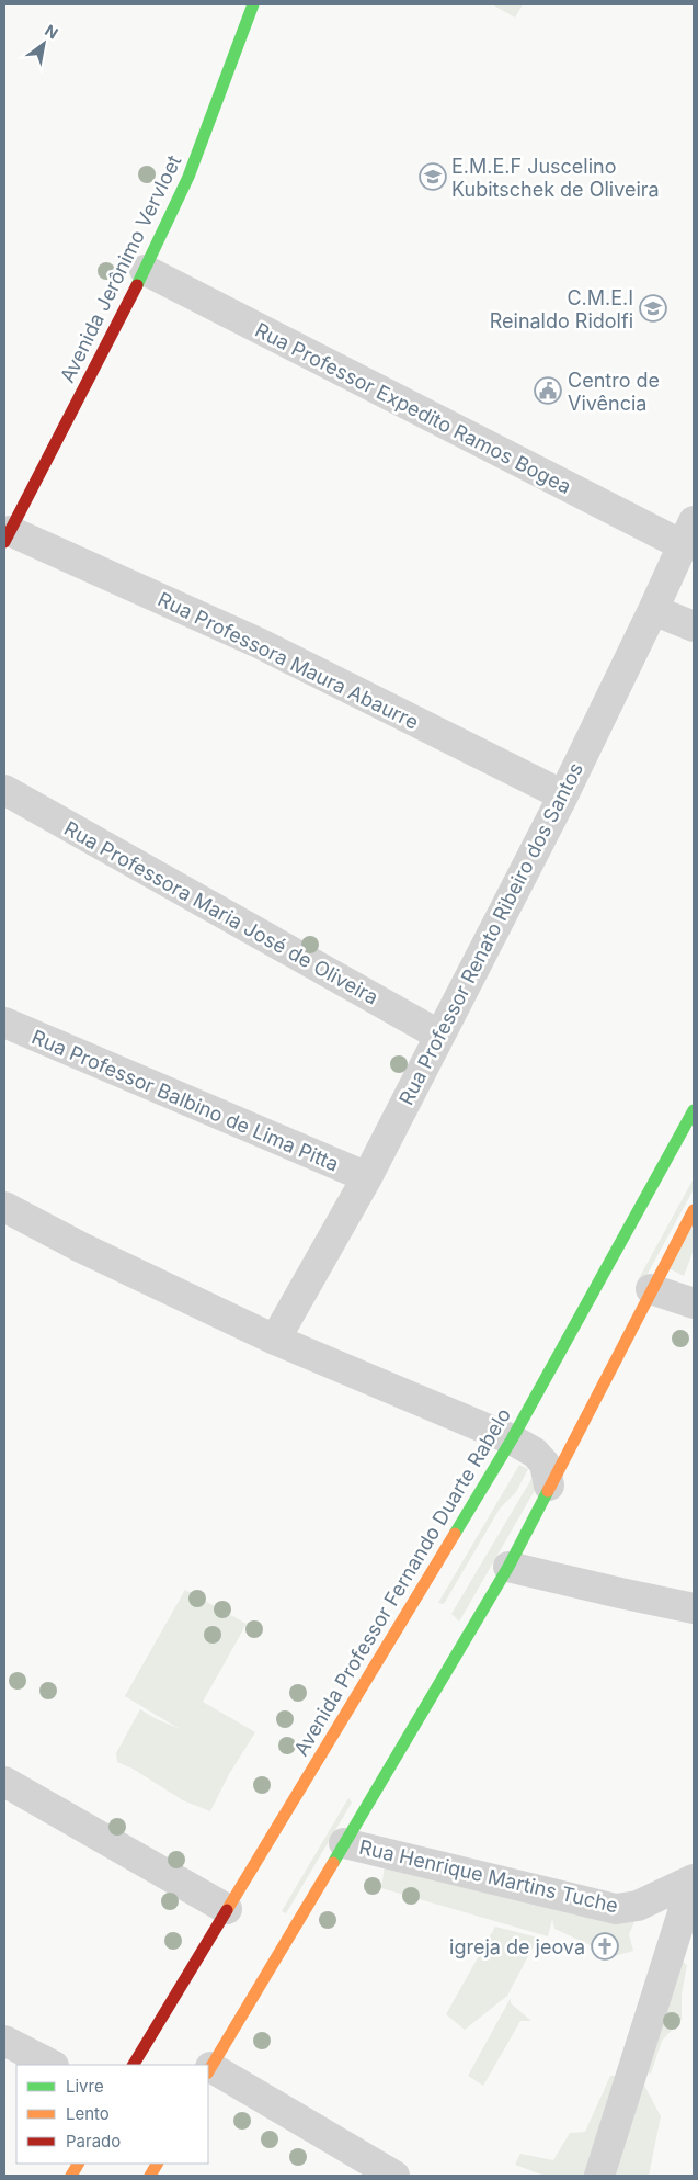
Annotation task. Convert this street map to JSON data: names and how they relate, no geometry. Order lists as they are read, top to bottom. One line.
{"streets":{"street":["Avenida Jerônimo Vervloet","Rua Professor Expedito Ramos Bogea","Rua Professora Maura Abaurre","Rua Professora Maria José de Oliveira","Rua Professor Renato Ribeiro dos Santos","Rua Professor Balbino de Lima Pitta","Avenida Professor Fernando Duarte Rabelo","Rua Henrique Martins Tuche"]},"crossings":[["Avenida Jerônimo Vervloet","Rua Professor Expedito Ramos Bogea"],["Avenida Jerônimo Vervloet","Rua Professora Maura Abaurre"],["Rua Professor Expedito Ramos Bogea","Rua Professor Renato Ribeiro dos Santos"],["Rua Professora Maura Abaurre","Rua Professor Renato Ribeiro dos Santos"],["Rua Professora Maria José de Oliveira","Rua Professor Renato Ribeiro dos Santos"],["Rua Professor Renato Ribeiro dos Santos","Rua Professor Balbino de Lima Pitta"]],"places":{"school or university":["E.M.E.F Juscelino Kubitschek de Oliveira","C.M.E.I Reinaldo Ridolfi"],"public building":["Centro de Vivência"],"church":["igreja de jeova"]},"legend":["Livre","Lento","Parado"],"north":"top right"}
